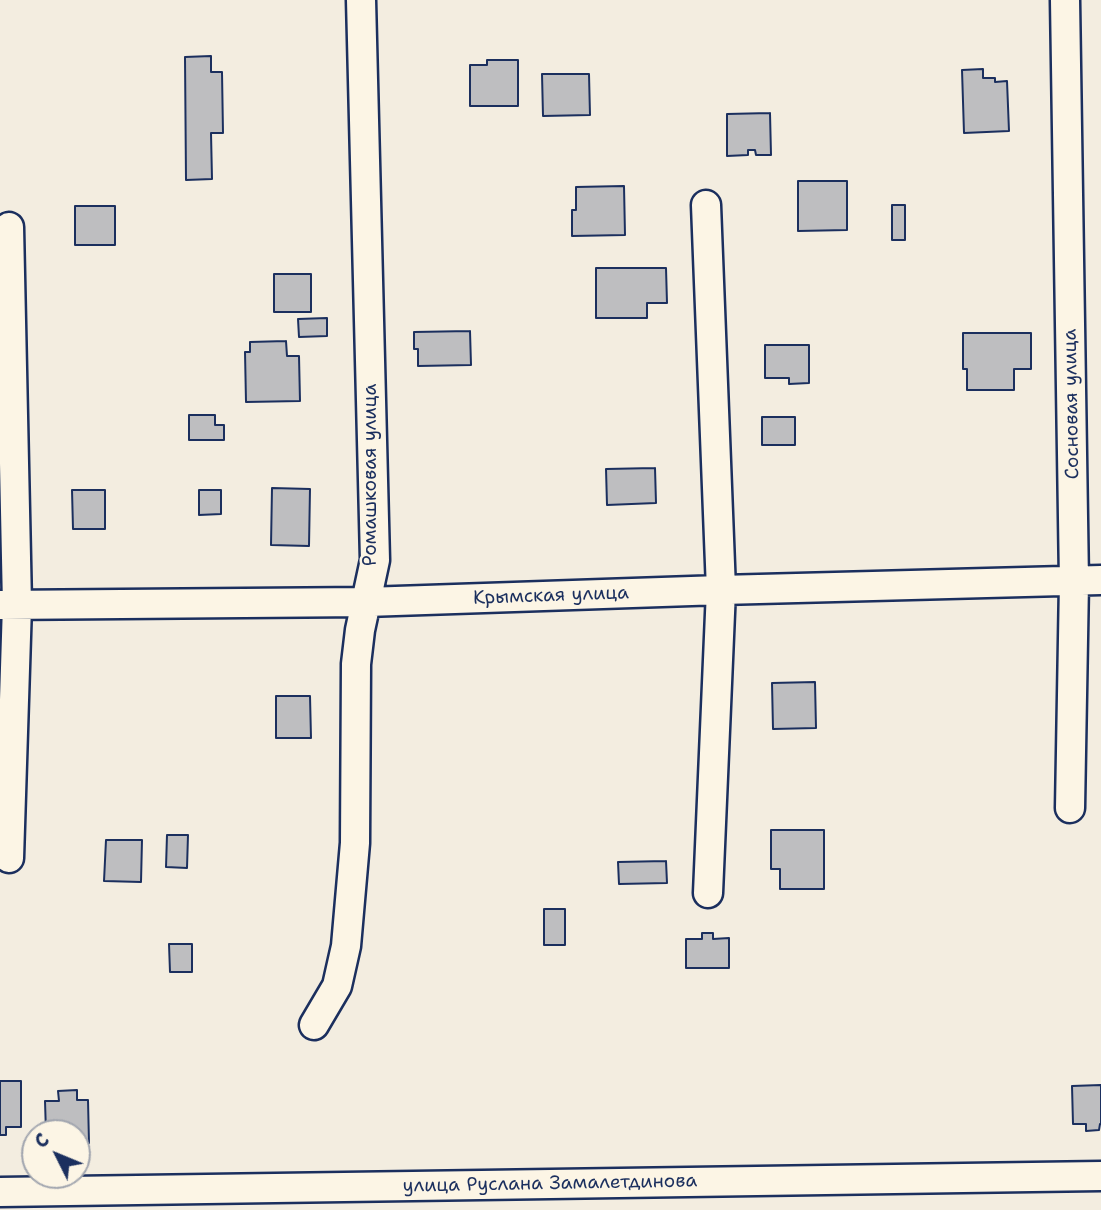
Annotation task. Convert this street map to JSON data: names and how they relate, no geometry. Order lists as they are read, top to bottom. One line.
{"streets":{"street":["Сосновая улица","Ромашковая улица","Крымская улица","улица Руслана Замалетдинова"]},"crossings":[["Сосновая улица","Крымская улица"],["Ромашковая улица","Крымская улица"]],"north":"top left"}
